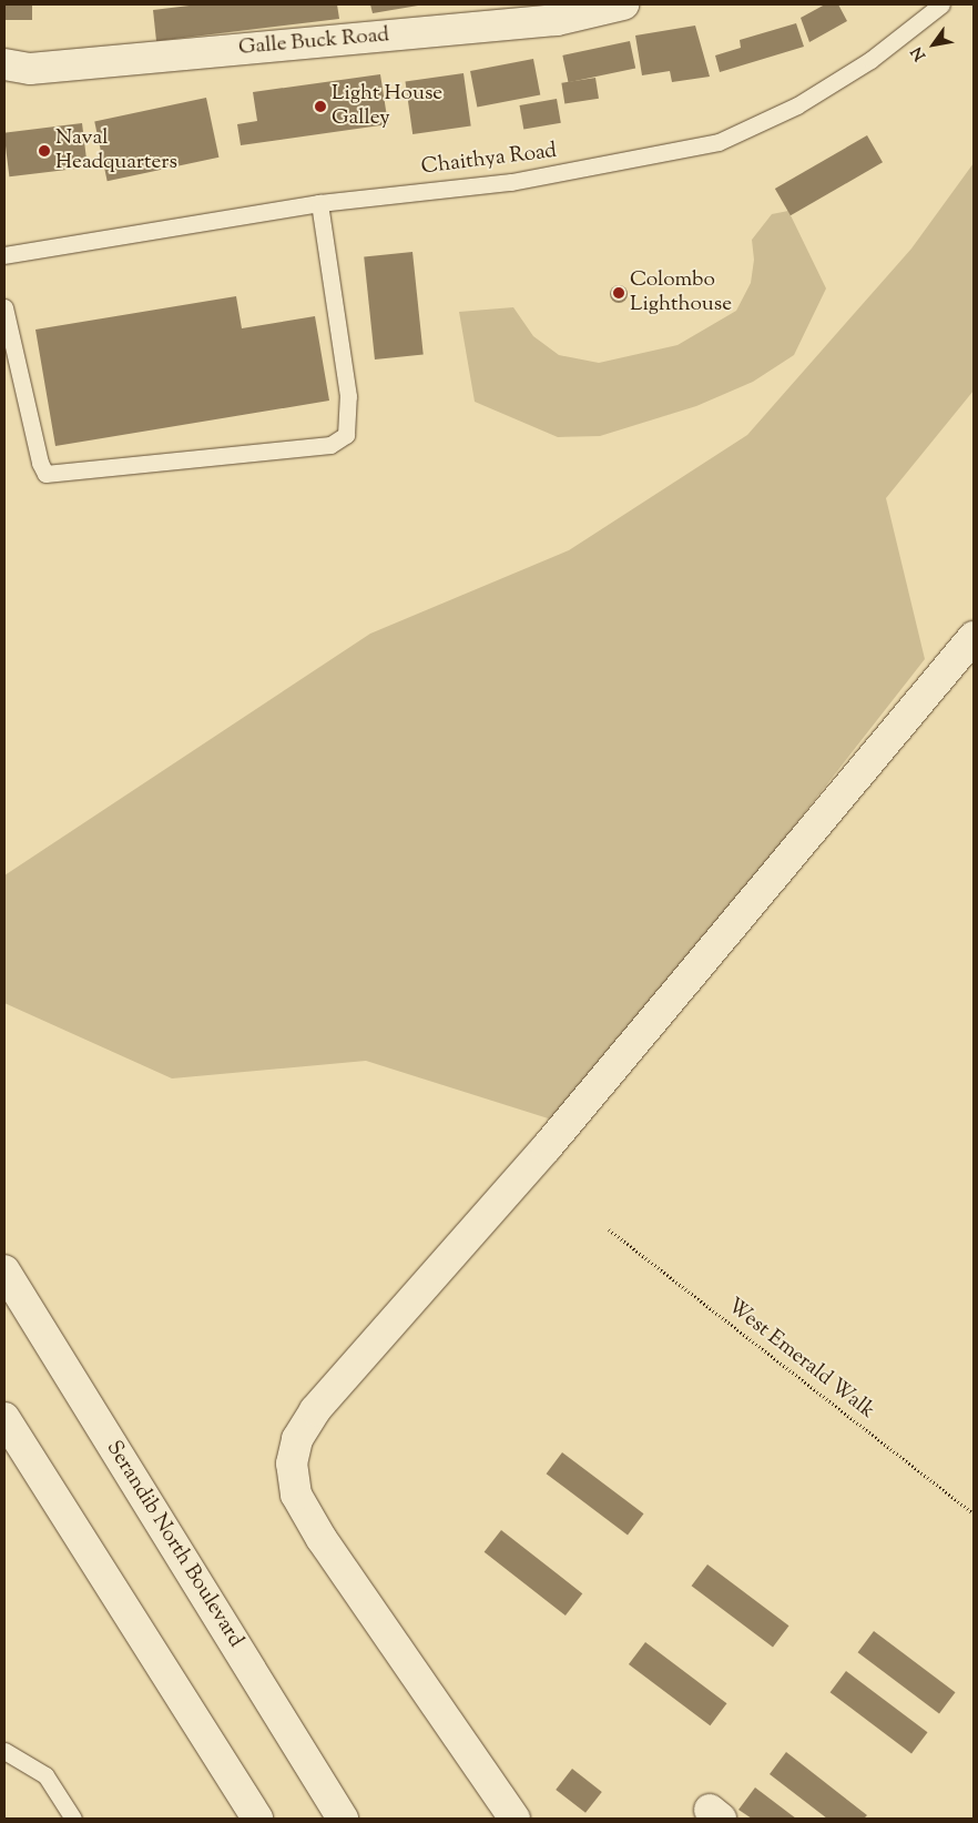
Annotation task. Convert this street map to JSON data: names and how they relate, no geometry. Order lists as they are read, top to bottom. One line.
{"streets":{"street":["Galle Buck Road","Serandib North Boulevard"],"lane":["Chaithya Road"],"path":["West Emerald Walk"]},"places":["Light House Galley","Naval Headquarters","Colombo Lighthouse"],"north":"bottom left"}
